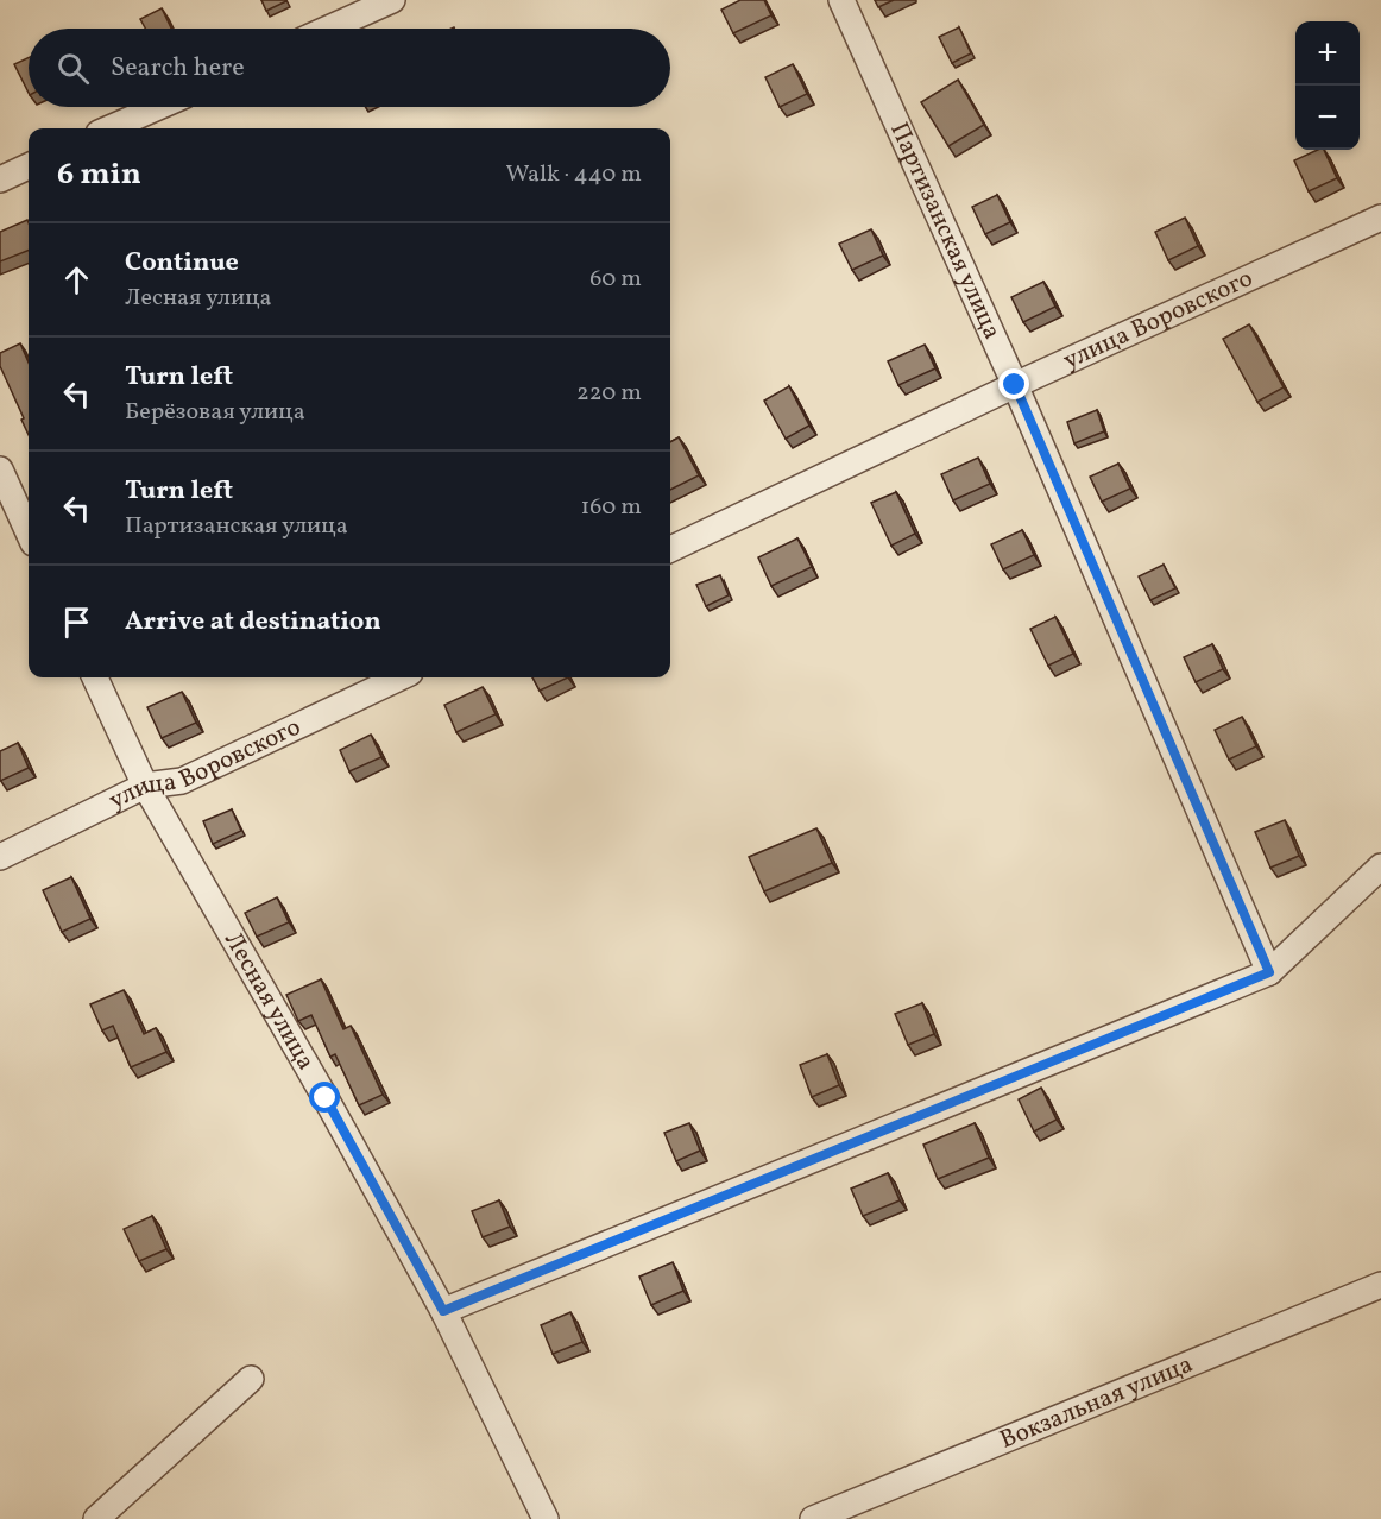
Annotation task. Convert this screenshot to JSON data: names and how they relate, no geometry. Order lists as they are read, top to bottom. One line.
{"streets":{"street":["Партизанская улица","улица Воровского","Лесная улица","Вокзальная улица"]},"crossings":[["Партизанская улица","улица Воровского"],["улица Воровского","Лесная улица"]],"page":{"map_buttons":["+","−"],"search":"Search here","heading":["6 min","Walk · 440 m"],"list":[["Continue","Лесная улица","60 m"],["Turn left","Берёзовая улица","220 m"],["Turn left","Партизанская улица","160 m"],"Arrive at destination"]}}
